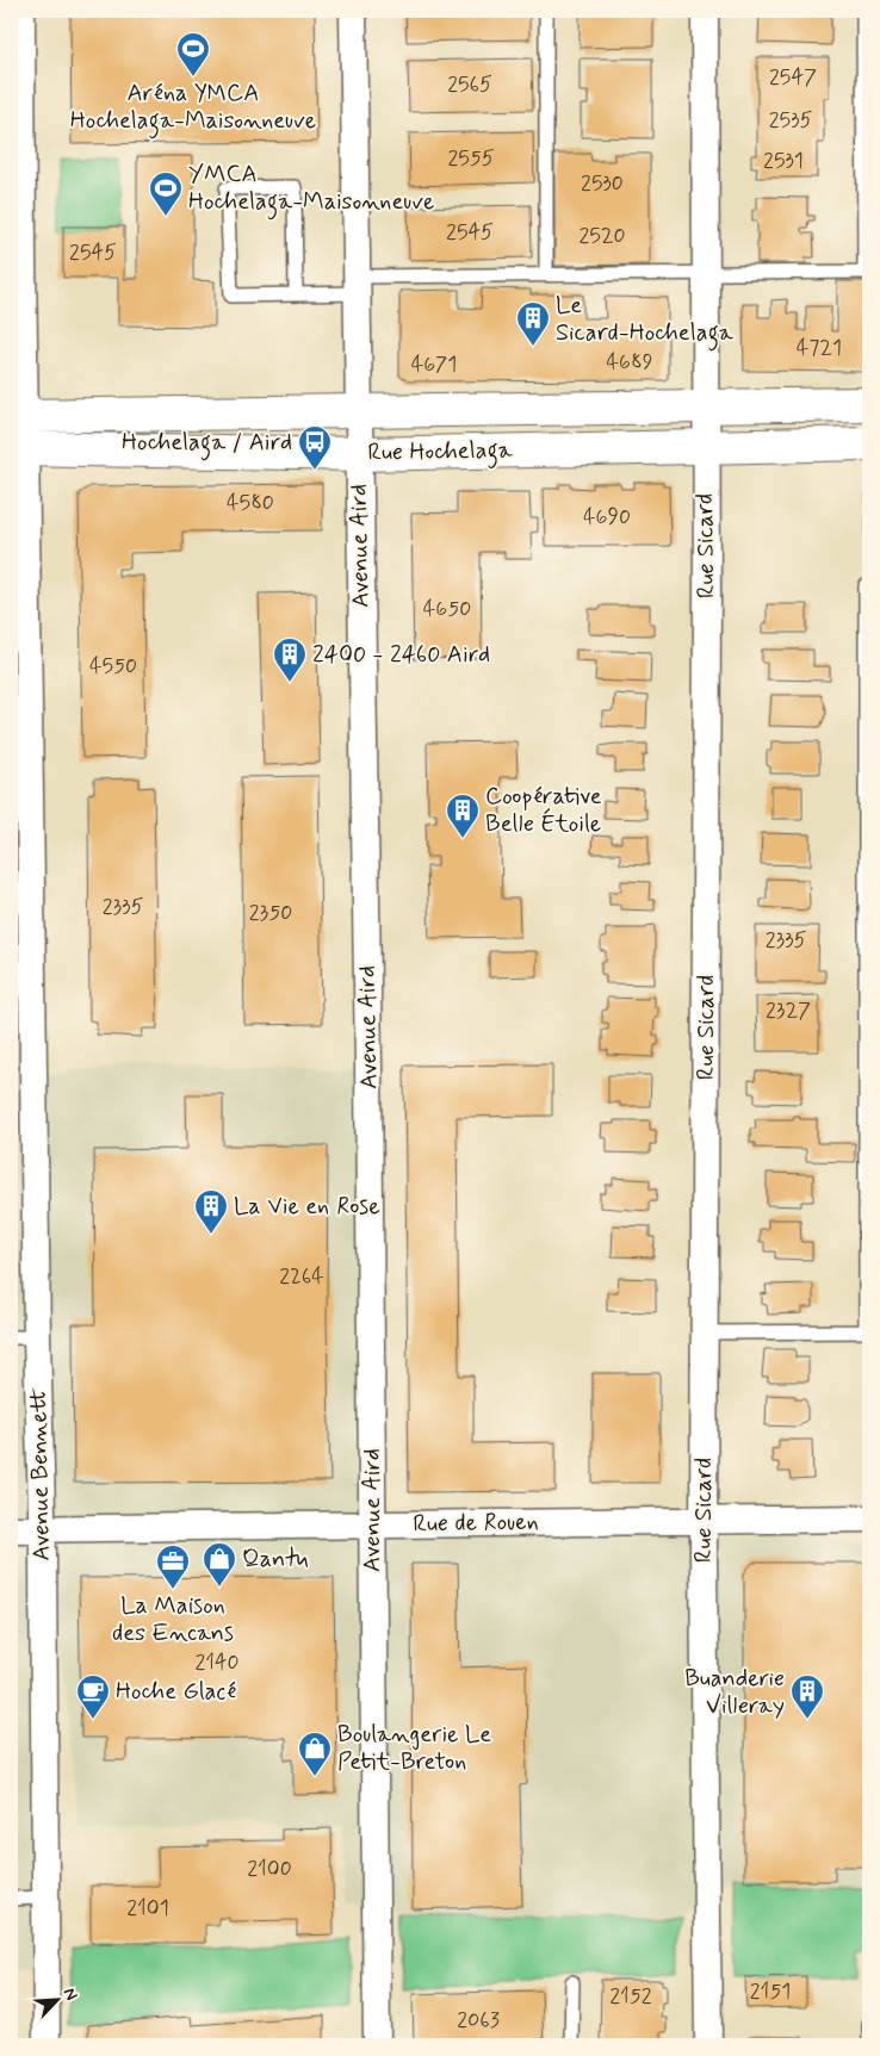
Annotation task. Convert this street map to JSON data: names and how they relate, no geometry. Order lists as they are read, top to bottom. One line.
{"streets":{"main road":["Rue Hochelaga"],"street":["Avenue Aird","Rue Sicard","Avenue Bennett","Rue de Rouen"]},"crossings":[["Rue Hochelaga","Avenue Aird"],["Rue Hochelaga","Rue Sicard"],["Rue Hochelaga","Avenue Bennett"],["Avenue Aird","Rue de Rouen"],["Rue Sicard","Rue de Rouen"],["Avenue Bennett","Rue de Rouen"]],"places":{"sports":["Aréna YMCA Hochelaga-Maisonneuve","YMCA Hochelaga-Maisonneuve"],"building":["Le Sicard-Hochelaga","2400 - 2460 Aird","Coopérative Belle Étoile","La Vie en Rose","Buanderie Villeray"],"bus stop":["Hochelaga / Aird"],"shop":["Qantu","Boulangerie Le Petit-Breton"],"office":["La Maison des Encans"],"cafe":["Hoche Glacé"]},"house_numbers":["2547","2565","2535","2555","2531","2530","2545","2520","2545","4721","4689","4671","4580","4690","4650","4550","2335","2350","2335","2327","2264","2140","2100","2101","2151","2152","2063"],"north":"top right"}
